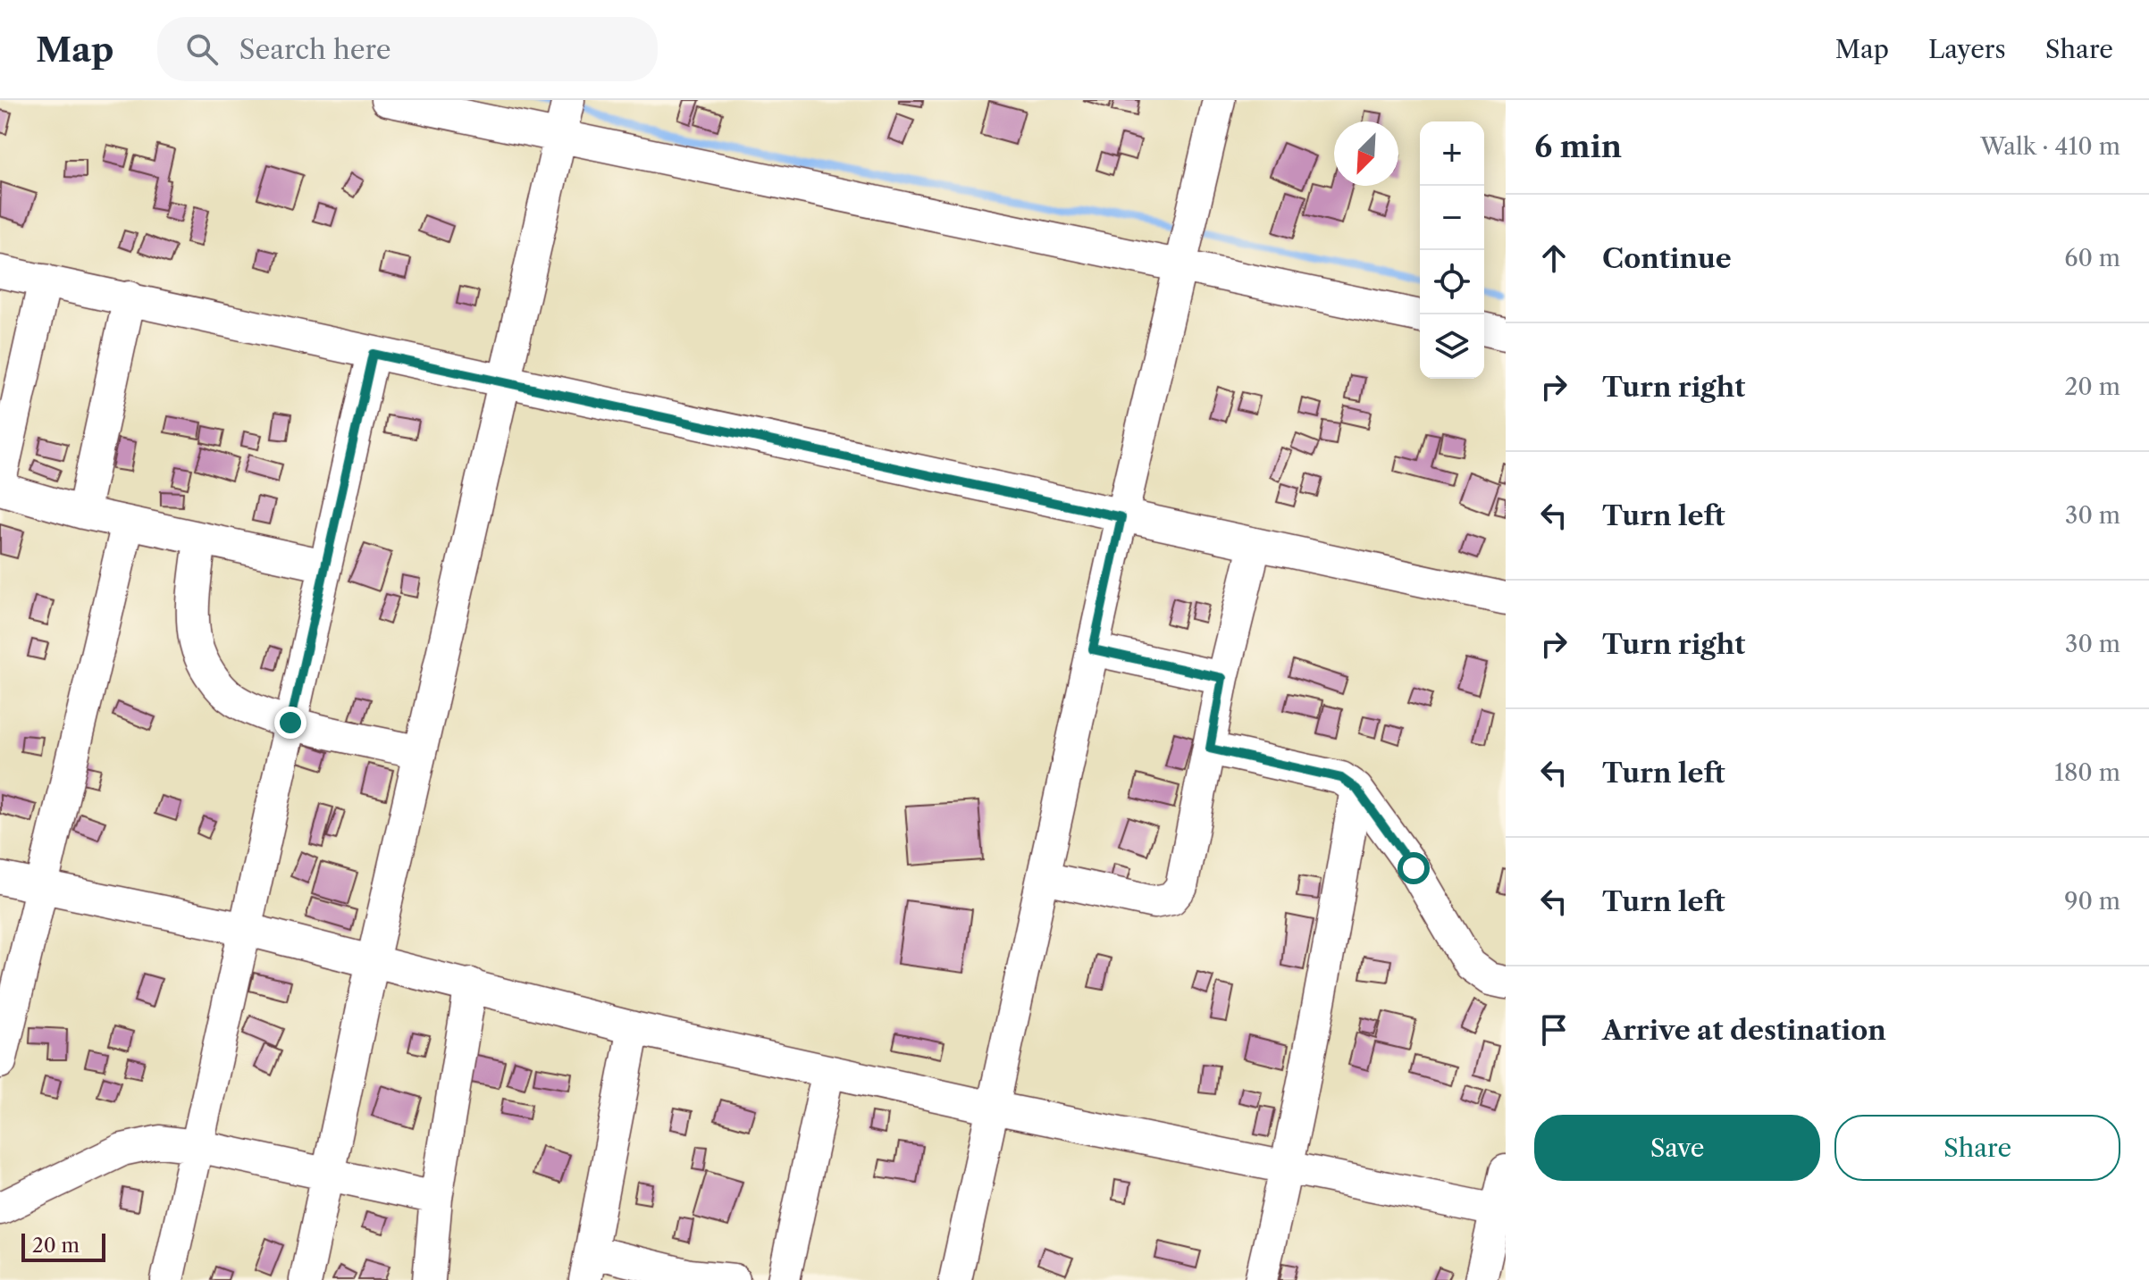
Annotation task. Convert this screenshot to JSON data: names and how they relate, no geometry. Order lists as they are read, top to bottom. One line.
{"scale_bar":"20 m","north":"bottom left","page":{"header":"Map","search":"Search here","nav":["Map","Layers","Share"],"heading":["6 min","Walk · 410 m"],"map_buttons":["+","−"],"list":[["Continue","60 m"],["Turn right","20 m"],["Turn left","30 m"],["Turn right","30 m"],["Turn left","180 m"],["Turn left","90 m"],"Arrive at destination"],"buttons":["Save","Share"],"scale":"20 m"}}
